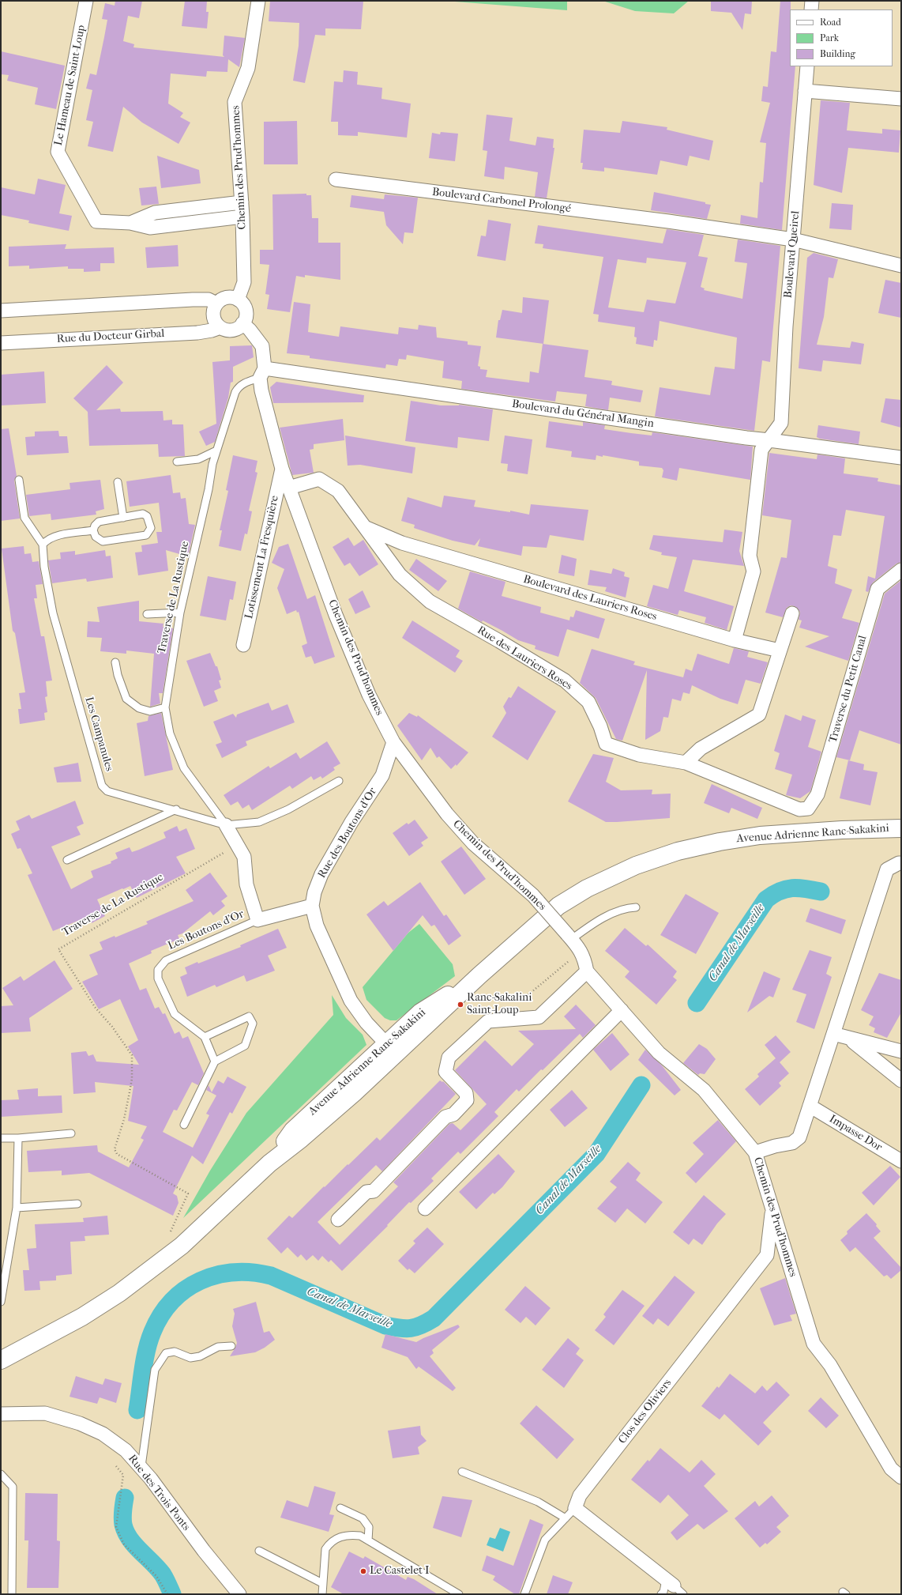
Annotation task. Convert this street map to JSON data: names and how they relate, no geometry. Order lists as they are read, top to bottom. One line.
{"streets":{"street":["Le Hameau de Saint-Loup","Chemin des Prud'hommes","Boulevard Carbonel Prolongé","Boulevard Queirel","Rue du Docteur Girbal","Boulevard du Général Mangin","Lotissement La Fresquière","Boulevard des Lauriers Roses","Rue des Lauriers Roses","Traverse du Petit Canal","Rue des Boutons d'Or","Avenue Adrienne Ranc-Sakakini","Impasse Dor","Clos des Oliviers","Rue des Trois Ponts"],"lane":["Traverse de La Rustique","Les Campanules","Les Boutons d'Or"]},"crossings":[["Le Hameau de Saint-Loup","Chemin des Prud'hommes"],["Chemin des Prud'hommes","Rue du Docteur Girbal"],["Chemin des Prud'hommes","Boulevard du Général Mangin"],["Chemin des Prud'hommes","Lotissement La Fresquière"],["Chemin des Prud'hommes","Traverse de La Rustique"],["Chemin des Prud'hommes","Rue des Lauriers Roses"],["Chemin des Prud'hommes","Rue des Boutons d'Or"],["Chemin des Prud'hommes","Clos des Oliviers"],["Boulevard Carbonel Prolongé","Boulevard Queirel"],["Boulevard Queirel","Boulevard du Général Mangin"],["Boulevard Queirel","Boulevard des Lauriers Roses"],["Boulevard du Général Mangin","Traverse de La Rustique"],["Traverse de La Rustique","Les Campanules"],["Traverse de La Rustique","Avenue Adrienne Ranc-Sakakini"],["Boulevard des Lauriers Roses","Rue des Lauriers Roses"],["Rue des Lauriers Roses","Traverse du Petit Canal"],["Rue des Boutons d'Or","Avenue Adrienne Ranc-Sakakini"]],"water":["Canal de Marseille"],"places":["Ranc-Sakalini Saint-Loup","Le Castelet I"],"legend":["Road","Park","Building"]}
